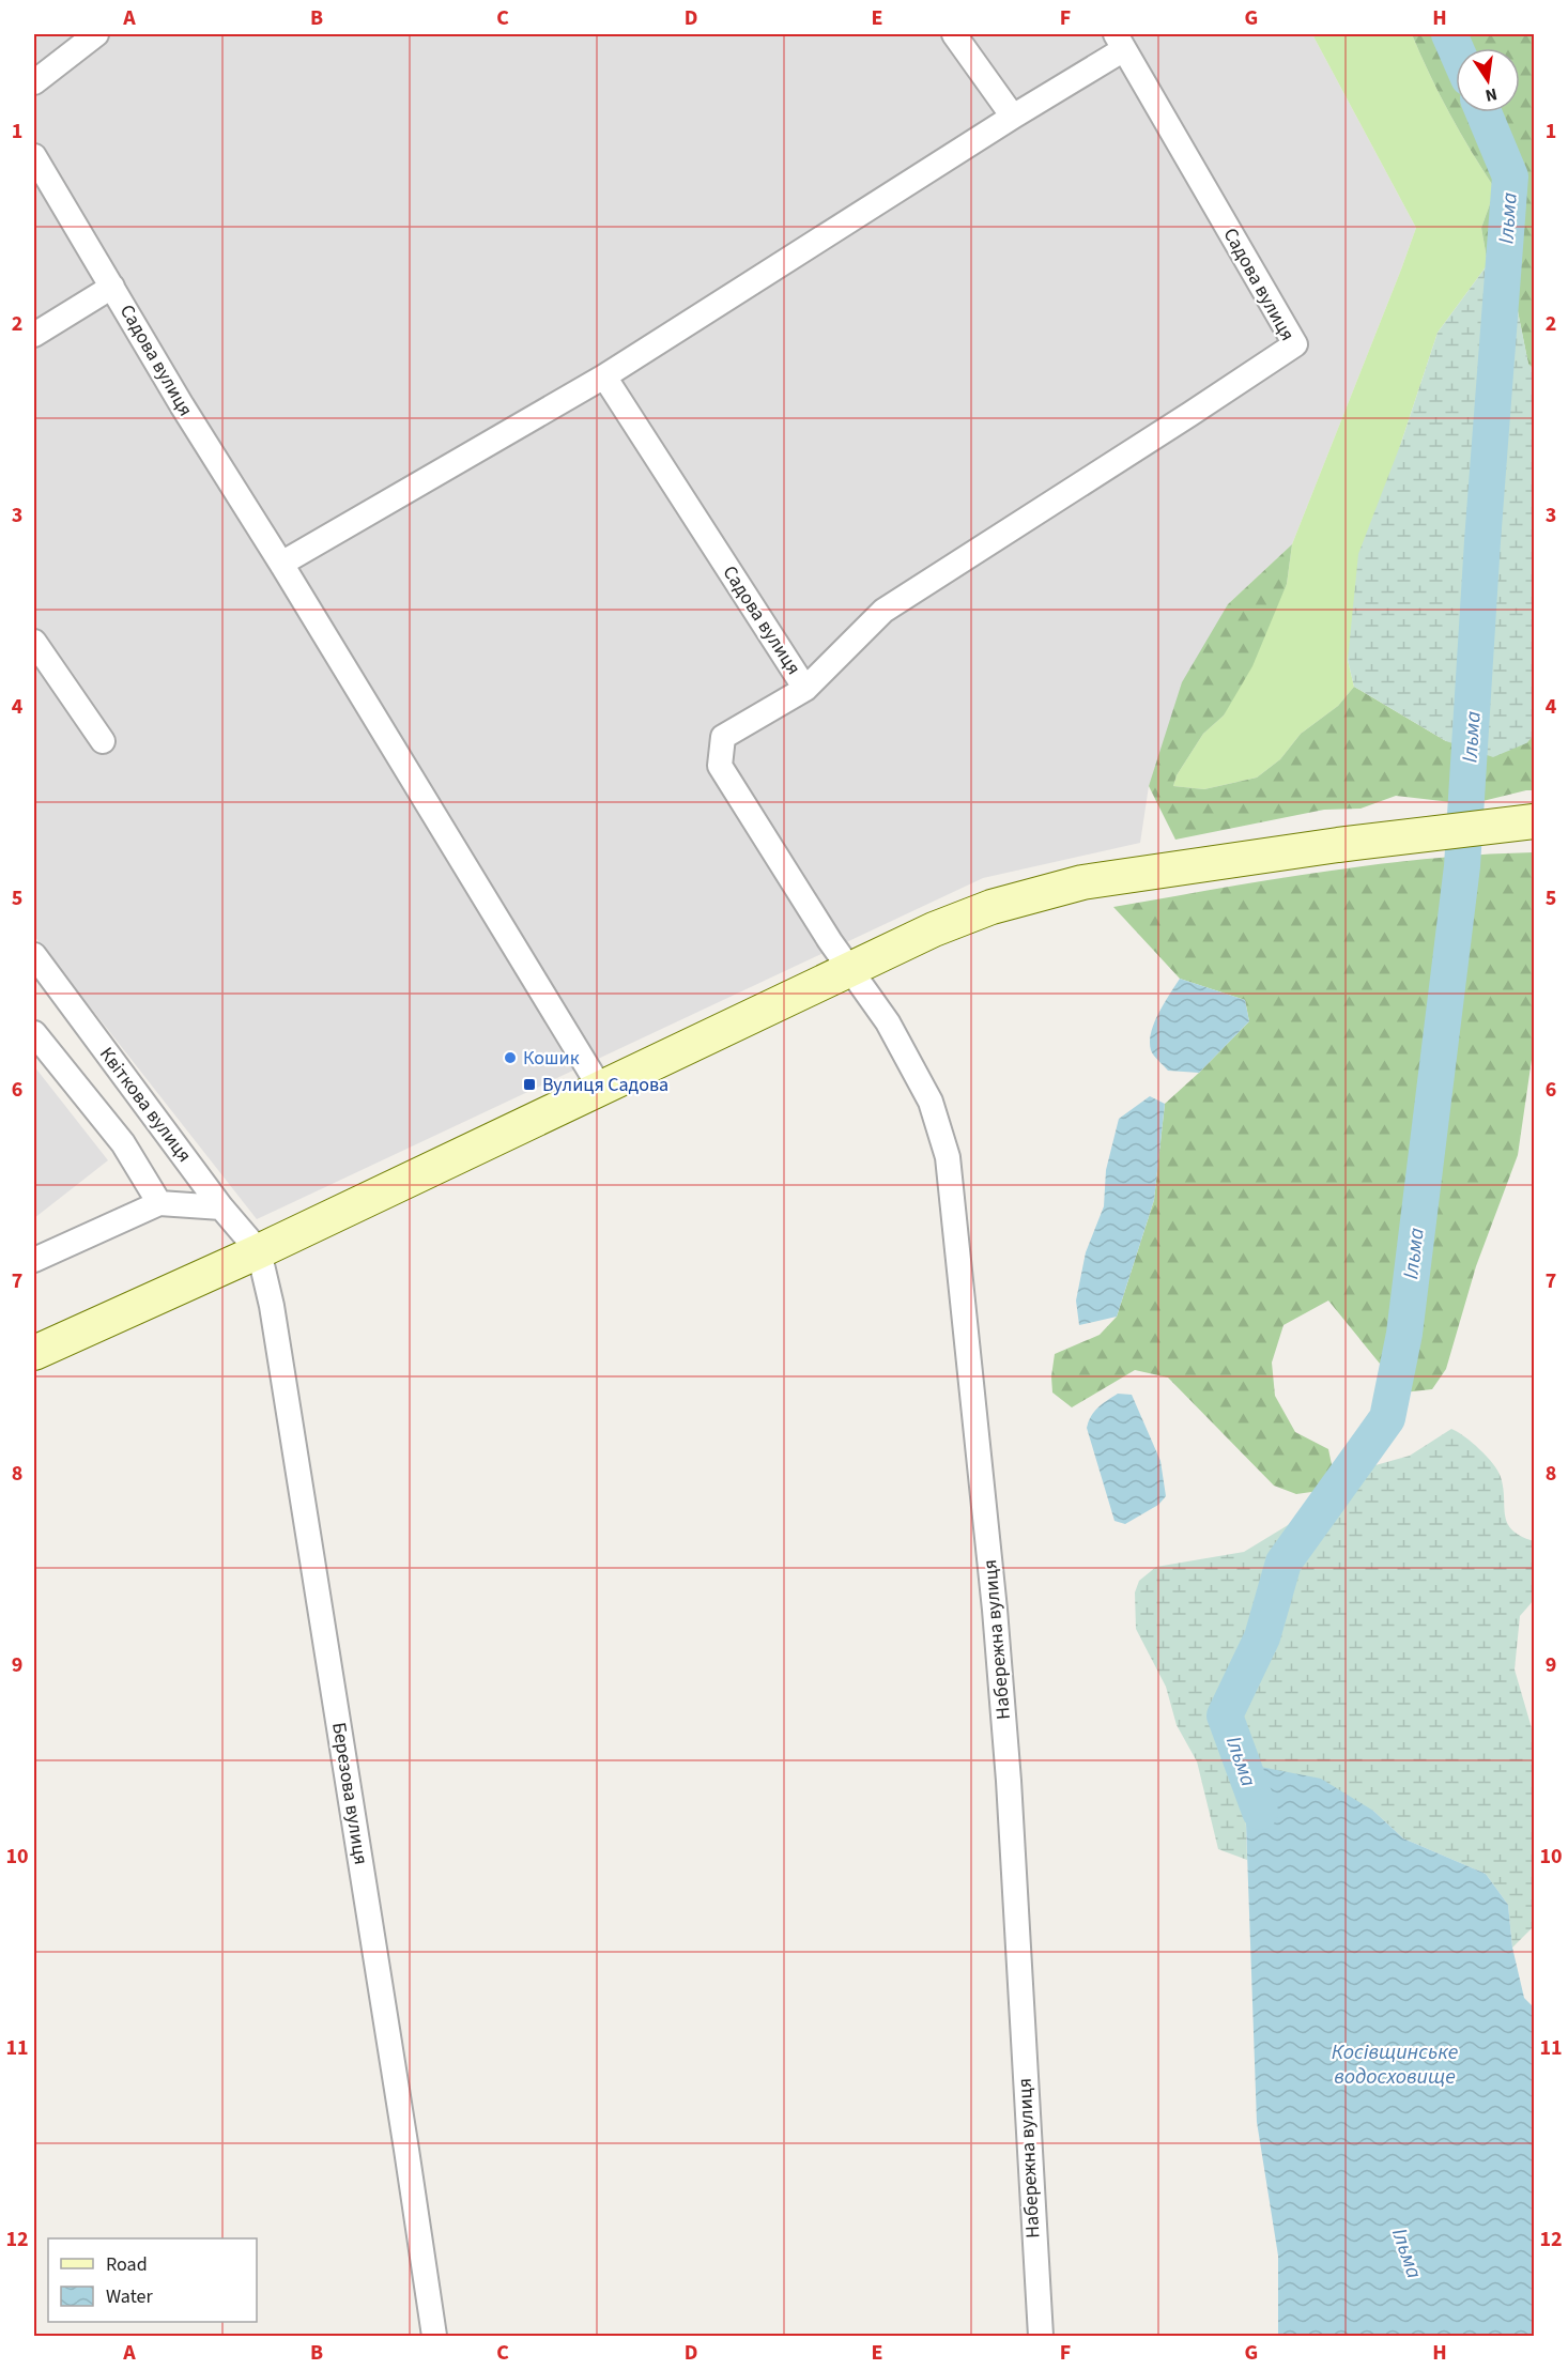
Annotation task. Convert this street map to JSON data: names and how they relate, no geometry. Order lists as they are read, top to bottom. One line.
{"streets":{"street":["Садова вулиця","Квіткова вулиця","Набережна вулиця","Березова вулиця"]},"crossings":[["Садова вулиця","Набережна вулиця"],["Квіткова вулиця","Березова вулиця"]],"water":["Ільма","Косівщинське водосховище"],"places":{"other":["Кошик"],"transit":["Вулиця Садова"]},"legend":["Road","Water"],"north":"bottom","grid":{"columns":["A","B","C","D","E","F","G","H"],"rows":["1","2","3","4","5","6","7","8","9","10","11","12"]}}
